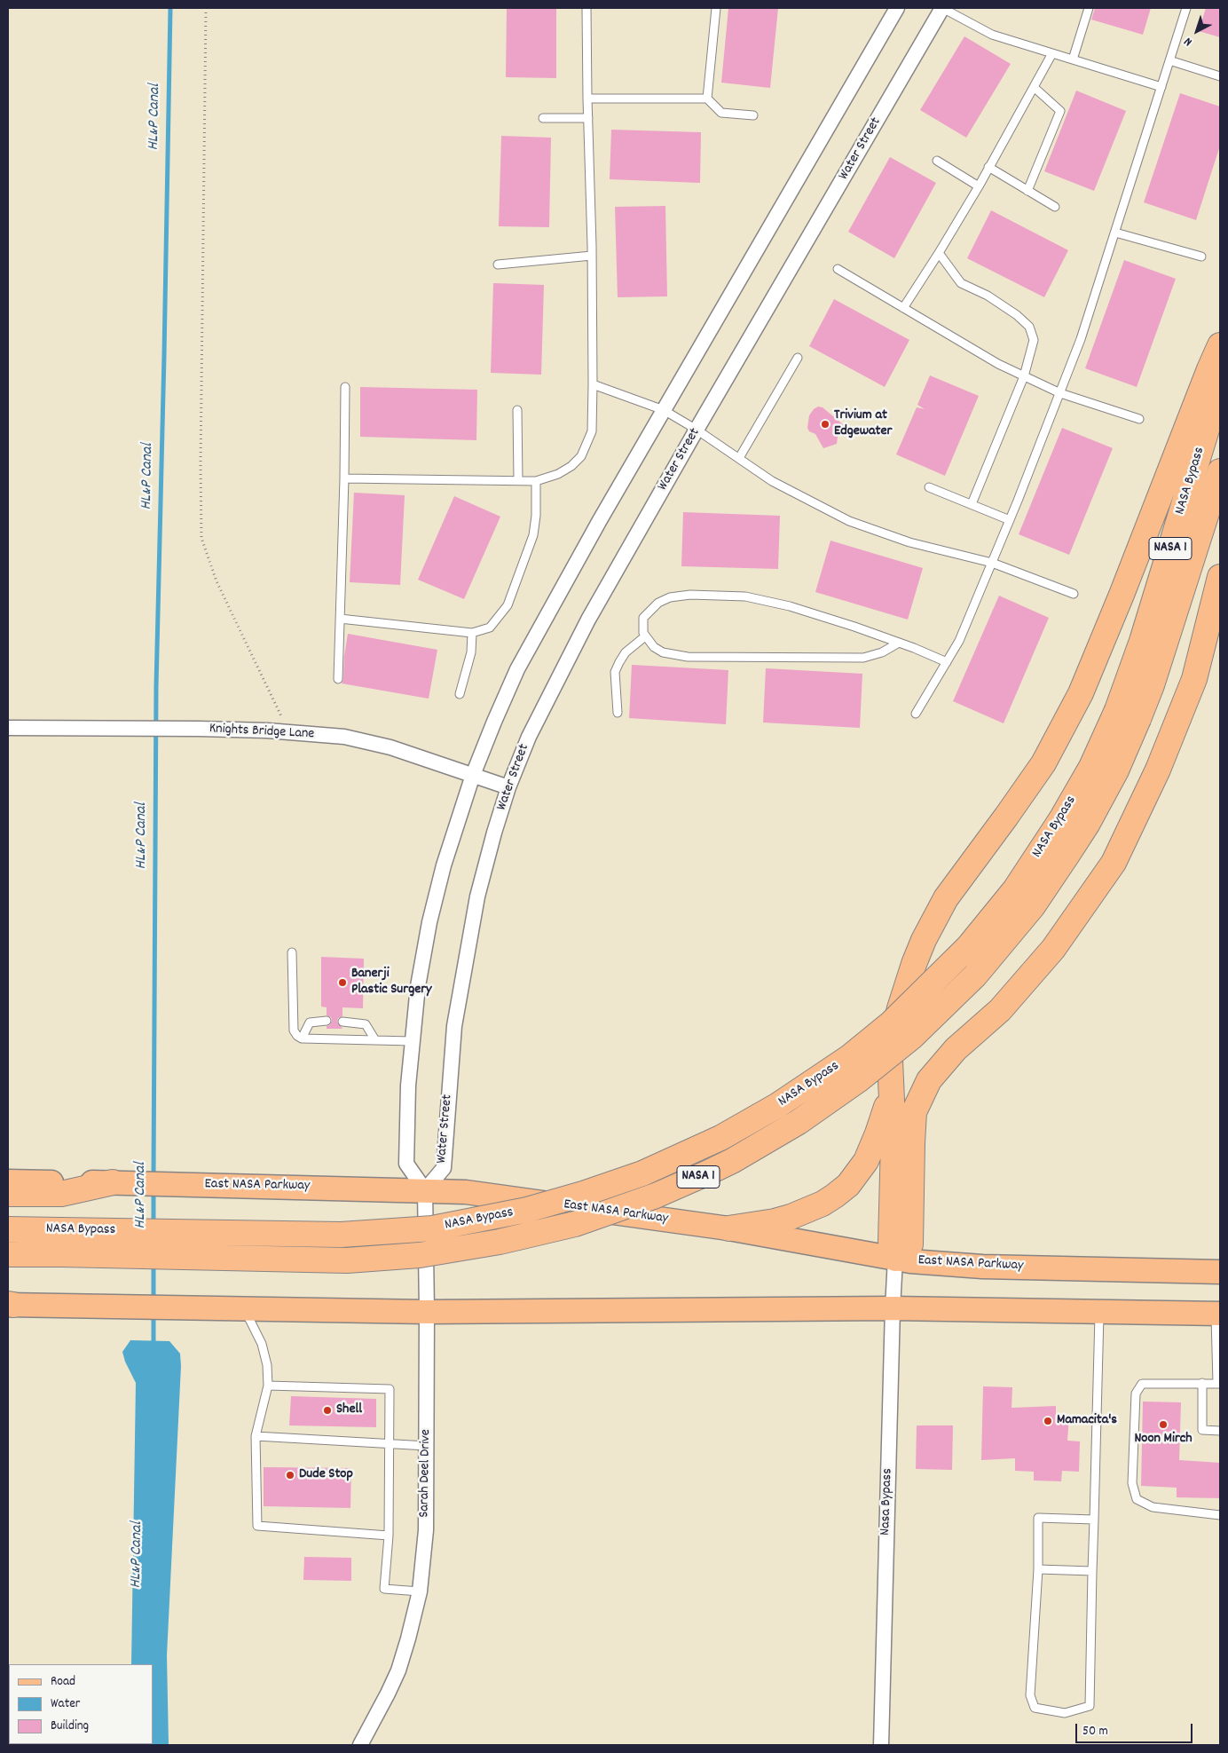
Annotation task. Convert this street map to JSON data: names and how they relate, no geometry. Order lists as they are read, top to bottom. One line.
{"streets":{"highway":["NASA Bypass","NASA 1"],"main road":["East NASA Parkway"],"street":["Water Street","Knights Bridge Lane","Sarah Deel Drive","Nasa Bypass"]},"crossings":[["Water Street","Knights Bridge Lane"],["Water Street","East NASA Parkway"],["Water Street","Sarah Deel Drive"],["East NASA Parkway","Sarah Deel Drive"],["East NASA Parkway","Nasa Bypass"]],"water":["HL&P Canal"],"places":["Trivium at Edgewater","Banerji Plastic Surgery","Shell","Mamacita's","Noon Mirch","Dude Stop"],"legend":["Road","Water","Building"],"scale_bar":"50 m","north":"bottom left"}
